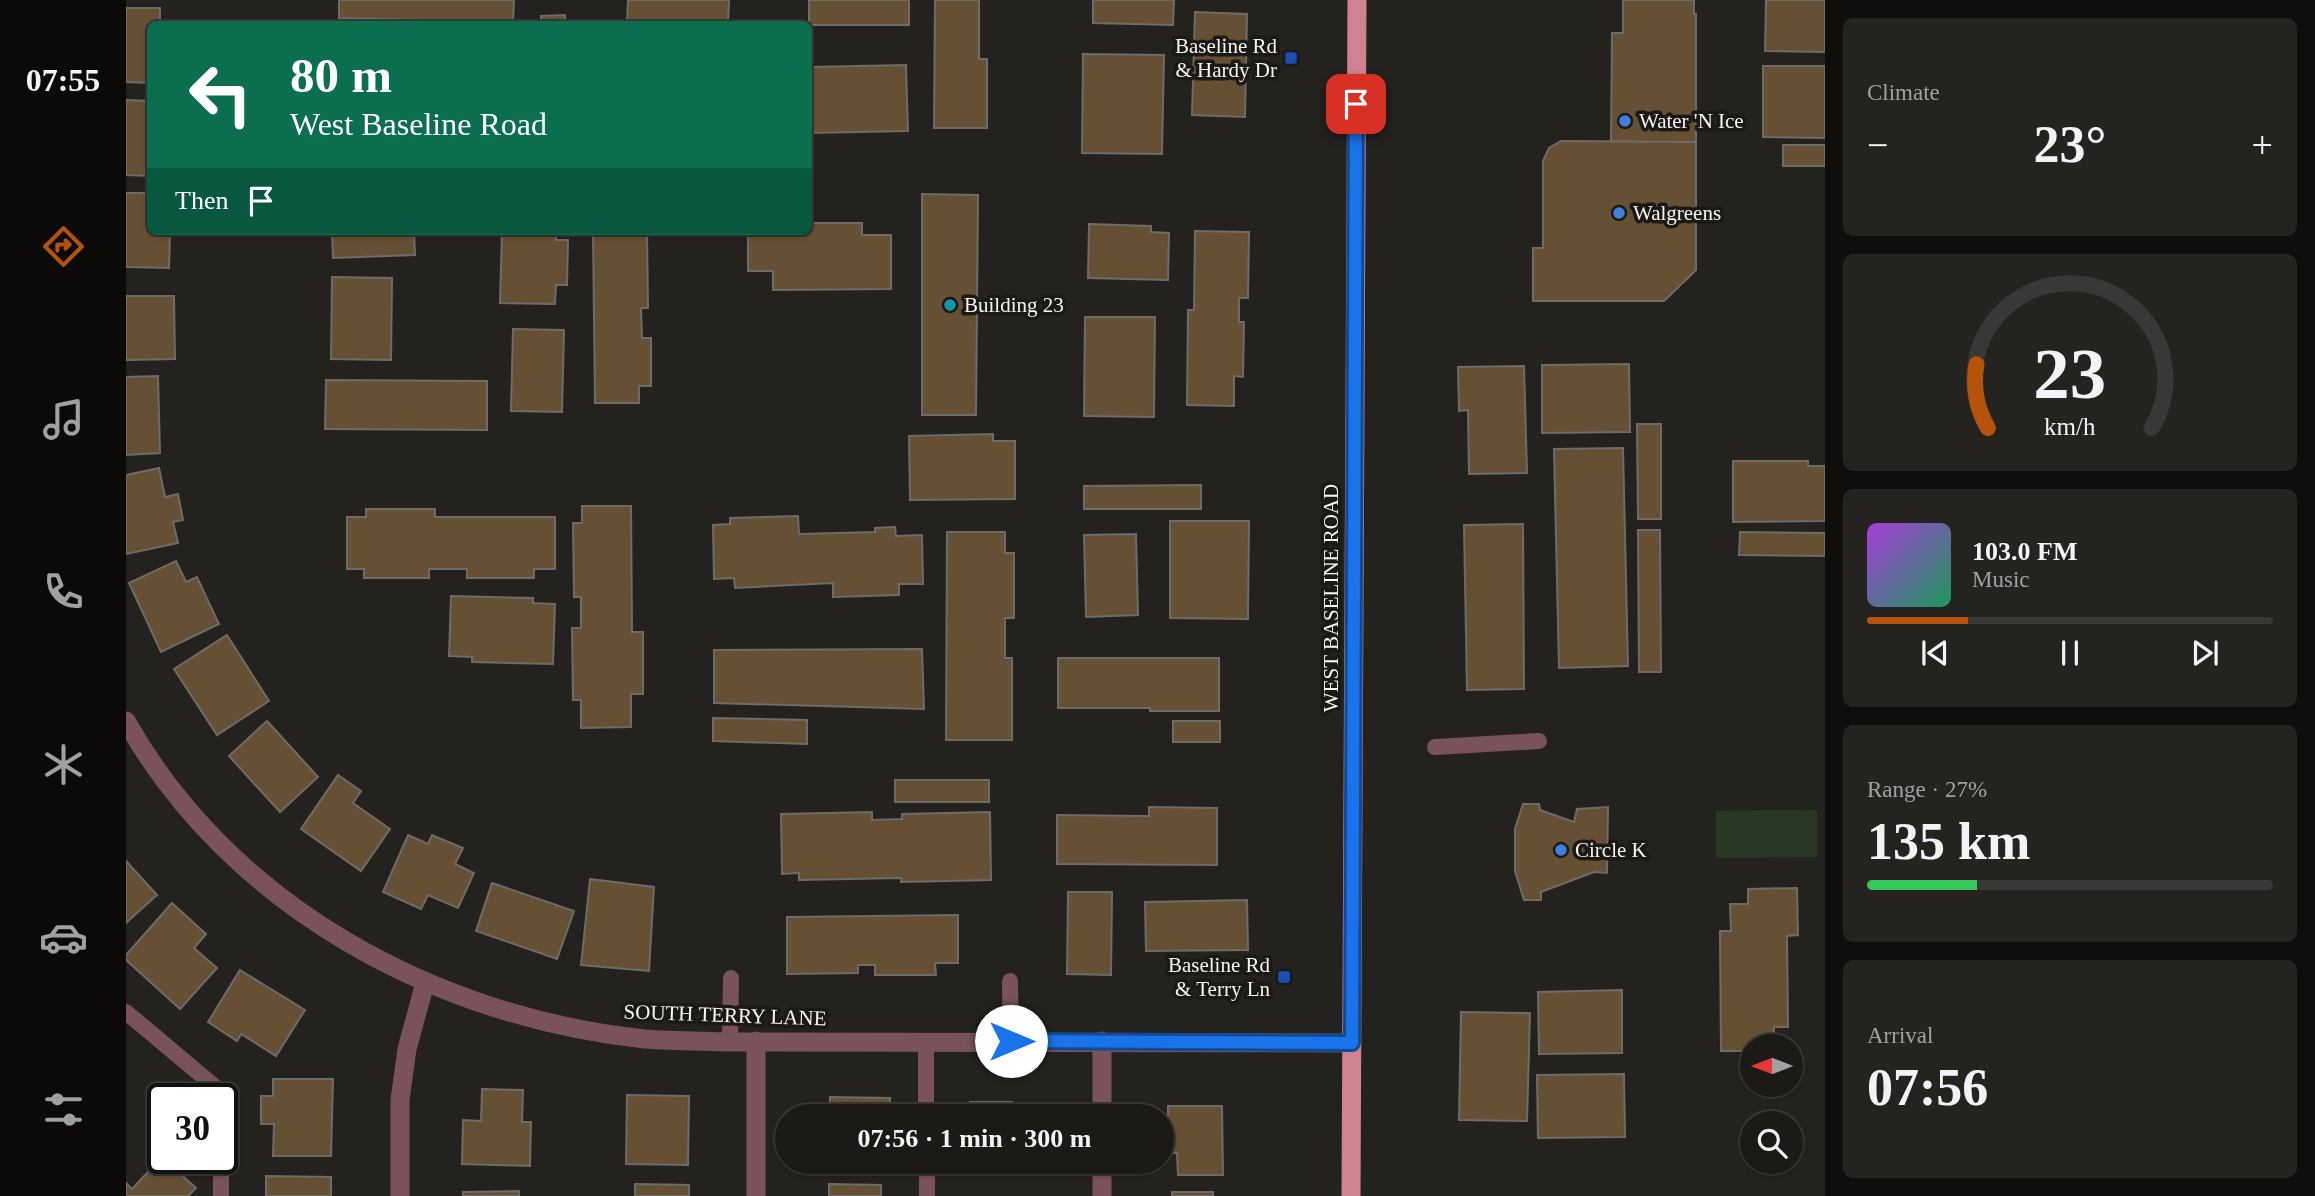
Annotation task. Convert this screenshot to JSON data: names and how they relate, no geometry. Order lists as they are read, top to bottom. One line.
{"streets":{"main road":["WEST BASELINE ROAD"],"street":["SOUTH TERRY LANE"]},"crossings":[["WEST BASELINE ROAD","SOUTH TERRY LANE"]],"places":{"transit":["Baseline Rd & Hardy Dr","Baseline Rd & Terry Ln"],"other":["Water 'N Ice","Walgreens","Building 23","Circle K"]},"north":"left","page":{"tabs":"07:55","tile":["Climate",["Range · 27%","135 km"],["Arrival","07:56"]],"turn":["80 m","West Baseline Road"],"heat":["−","23°","+"],"then":"Then","song":["103.0 FM","Music"],"limit":"30","trip":"07:56 · 1 min · 300 m","gauge":["23","km/h"]}}
